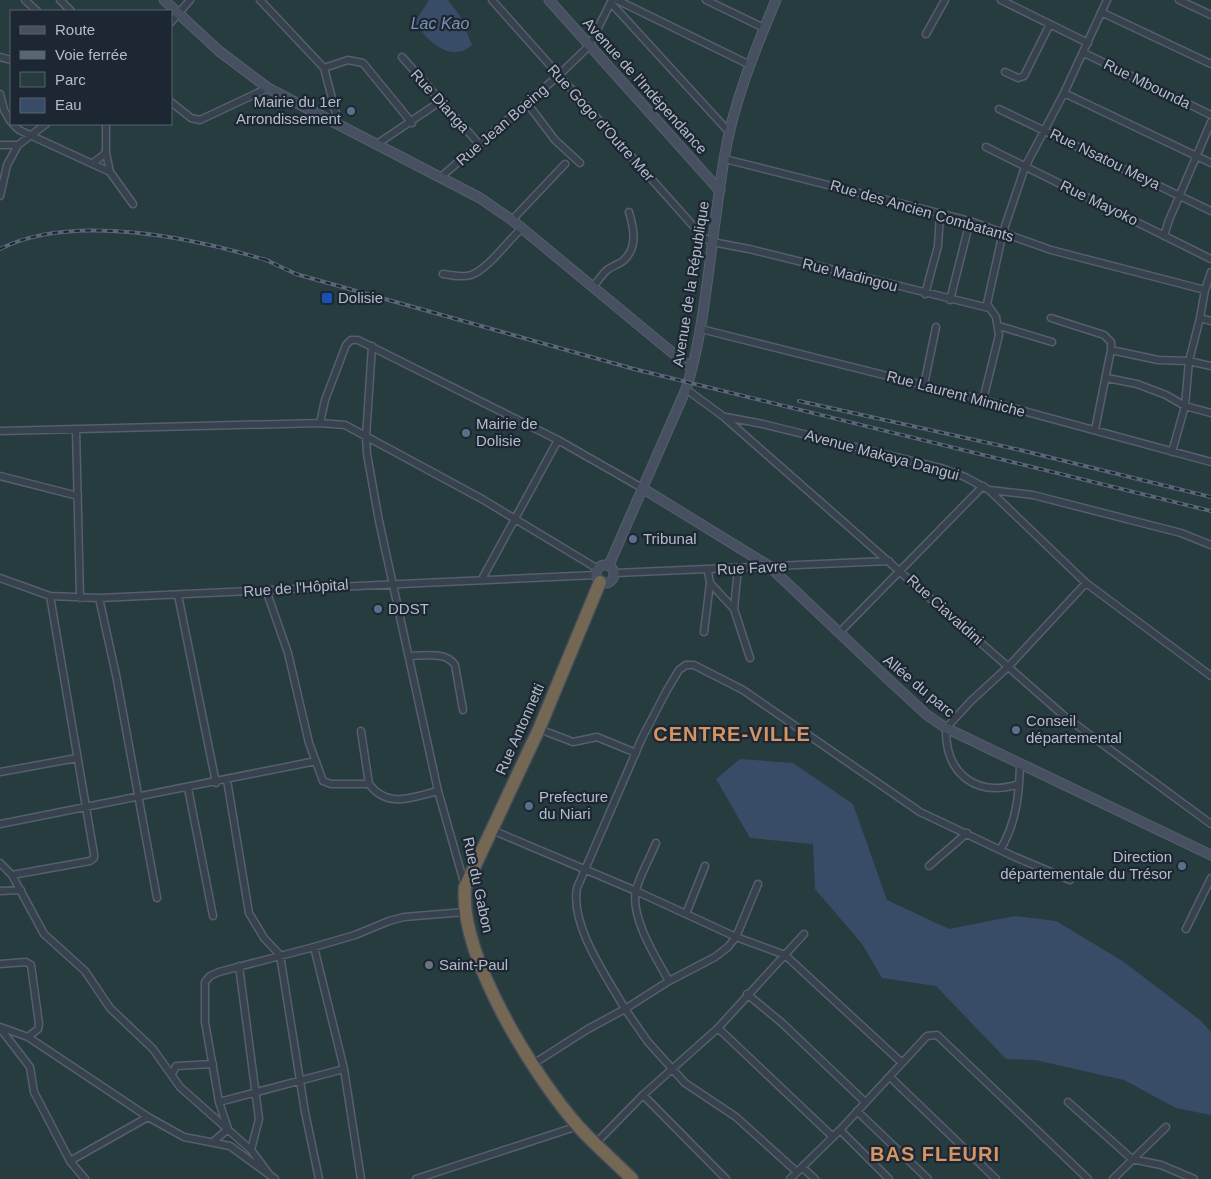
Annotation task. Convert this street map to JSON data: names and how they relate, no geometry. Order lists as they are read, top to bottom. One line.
{"streets":{"highway":["Rue Antonnetti","Rue du Gabon"],"street":["Rue Mbounda","Avenue de l'Indépendance","Rue Dianga","Rue Gogo d'Outre Mer","Rue Jean Boeing","Rue Nsatou Meya","Rue Mayoko","Rue des Ancien Combatants","Rue Madingou","Avenue de la République","Rue Laurent Mimiche","Avenue Makaya Dangui","Rue Favre","Rue de l'Hôpital","Rue Ciavaldini","Allée du parc"]},"crossings":[["Avenue de l'Indépendance","Rue Jean Boeing"],["Avenue de l'Indépendance","Avenue de la République"],["Rue Dianga","Rue Jean Boeing"],["Rue Gogo d'Outre Mer","Rue Jean Boeing"],["Rue Gogo d'Outre Mer","Rue Madingou"],["Rue Gogo d'Outre Mer","Avenue de la République"],["Rue des Ancien Combatants","Avenue de la République"],["Rue Madingou","Avenue de la République"],["Avenue de la République","Rue Laurent Mimiche"],["Avenue de la République","Rue Favre"],["Avenue de la République","Rue Ciavaldini"],["Avenue de la République","Allée du parc"],["Avenue Makaya Dangui","Rue Ciavaldini"],["Rue Favre","Rue Ciavaldini"],["Rue Favre","Allée du parc"],["Rue de l'Hôpital","Rue Antonnetti"],["Rue de l'Hôpital","Rue du Gabon"],["Rue Antonnetti","Rue du Gabon"]],"districts":["CENTRE-VILLE","BAS FLEURI"],"water":["Lac Kao"],"places":{"other":["Mairie du 1er Arrondissement","Mairie de Dolisie","Tribunal","DDST","Conseil départemental","Prefecture du Niari","Direction départementale du Trésor","Saint-Paul"],"transit":["Dolisie"]},"legend":["Route","Voie ferrée","Parc","Eau"]}
